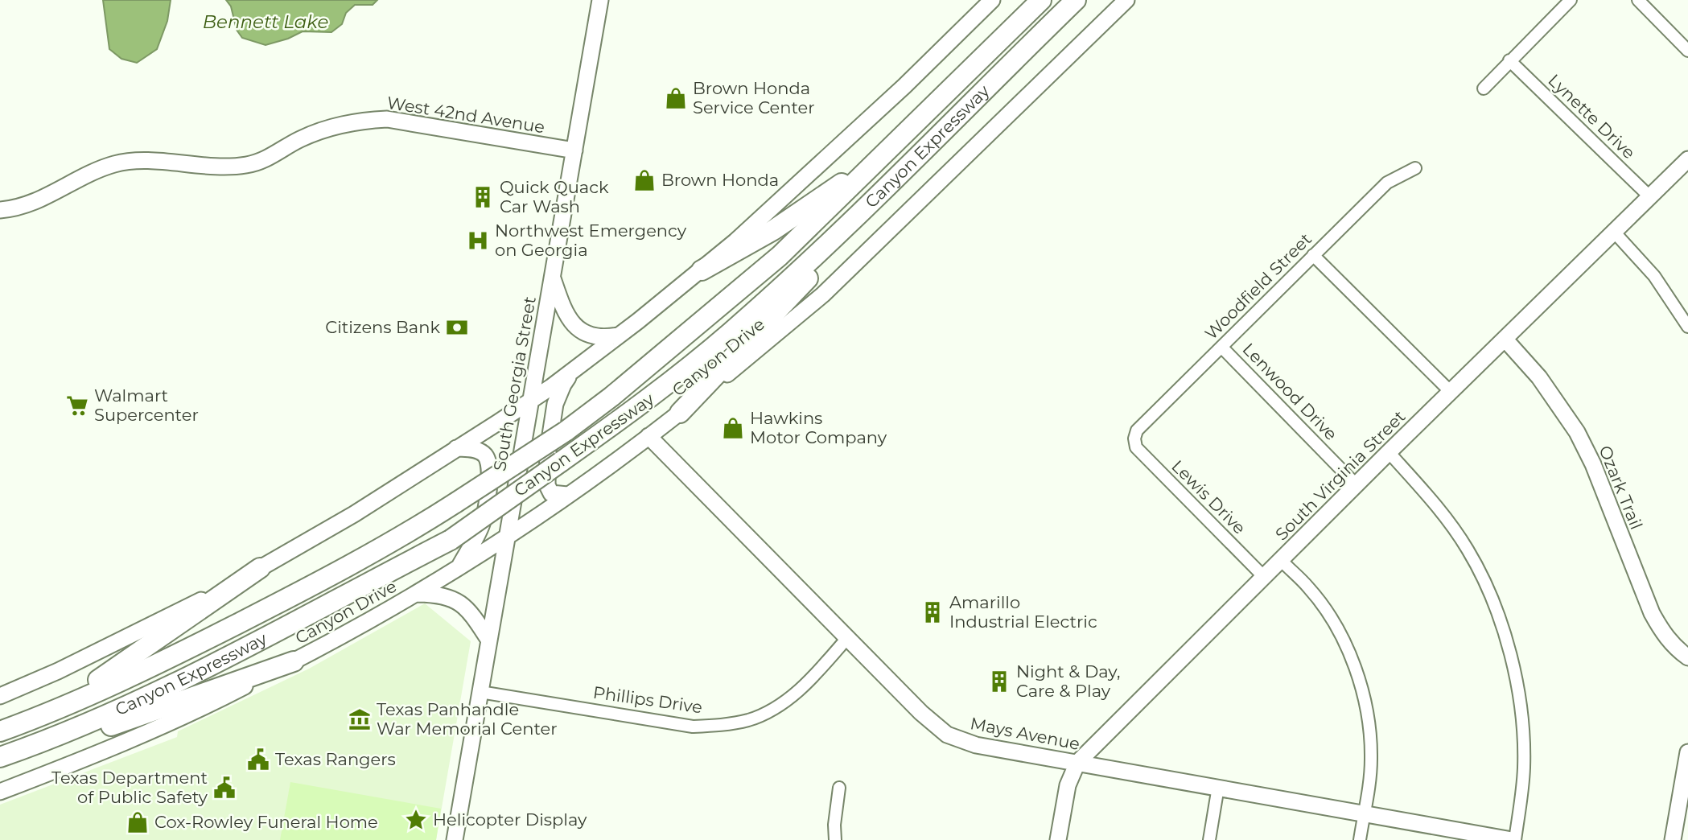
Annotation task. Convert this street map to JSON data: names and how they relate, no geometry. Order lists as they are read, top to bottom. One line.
{"streets":{"highway":["Canyon Expressway"],"main road":["West 42nd Avenue","Canyon Drive","South Georgia Street","South Virginia Street","Ozark Trail","Mays Avenue"],"street":["Lynette Drive","Woodfield Street","Lenwood Drive","Lewis Drive","Phillips Drive"]},"crossings":[["West 42nd Avenue","South Georgia Street"],["Lynette Drive","South Virginia Street"],["Woodfield Street","Lenwood Drive"],["Woodfield Street","Lewis Drive"],["Canyon Drive","South Georgia Street"],["Canyon Drive","Mays Avenue"],["South Georgia Street","Phillips Drive"],["Lenwood Drive","South Virginia Street"],["South Virginia Street","Ozark Trail"],["South Virginia Street","Lewis Drive"],["South Virginia Street","Mays Avenue"],["Phillips Drive","Mays Avenue"]],"water":["Bennett Lake"],"places":{"shop":["Brown Honda Service Center","Brown Honda","Hawkins Motor Company","Cox-Rowley Funeral Home"],"building":["Quick Quack Car Wash","Amarillo Industrial Electric","Night & Day, Care & Play"],"hospital":["Northwest Emergency on Georgia"],"bank":["Citizens Bank"],"supermarket":["Walmart Supercenter"],"museum":["Texas Panhandle War Memorial Center"],"public building":["Texas Rangers","Texas Department of Public Safety"],"place":["Helicopter Display"]}}
